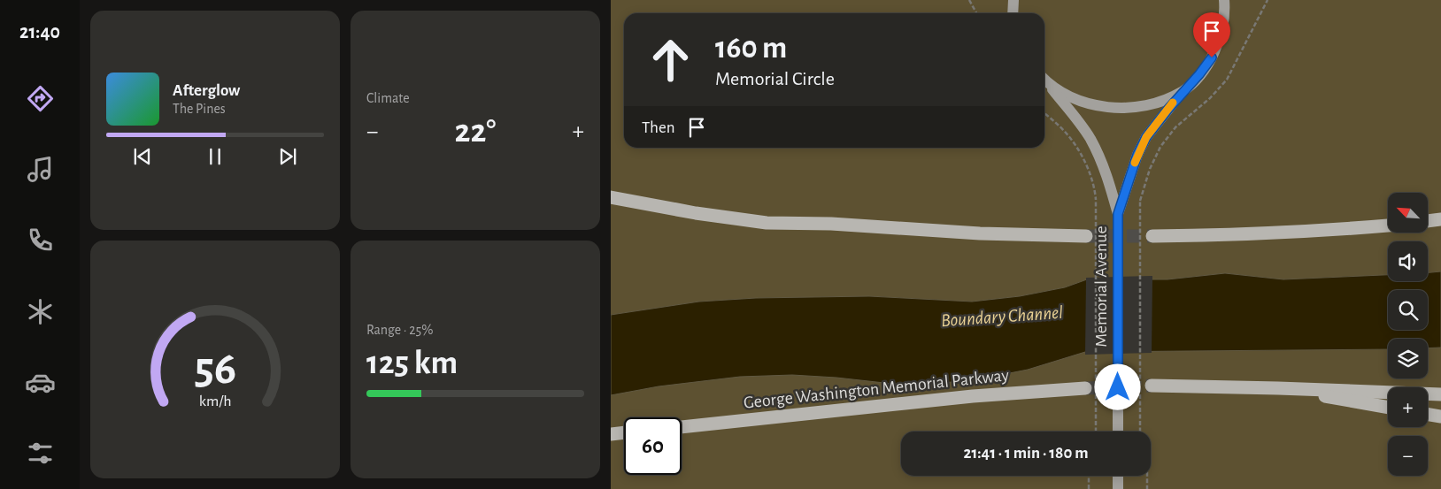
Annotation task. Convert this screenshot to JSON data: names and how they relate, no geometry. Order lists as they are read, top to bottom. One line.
{"streets":{"highway":["George Washington Memorial Parkway"],"main road":["Memorial Avenue"]},"water":["Boundary Channel"],"north":"top left","page":{"tabs":"21:40","tile":["Climate",["Range · 25%","125 km"]],"turn":["160 m","Memorial Circle"],"song":["Afterglow","The Pines"],"then":"Then","heat":["−","22°","+"],"map_buttons":["+","−"],"limit":"60","trip":"21:41 · 1 min · 180 m","gauge":["56","km/h"]}}
